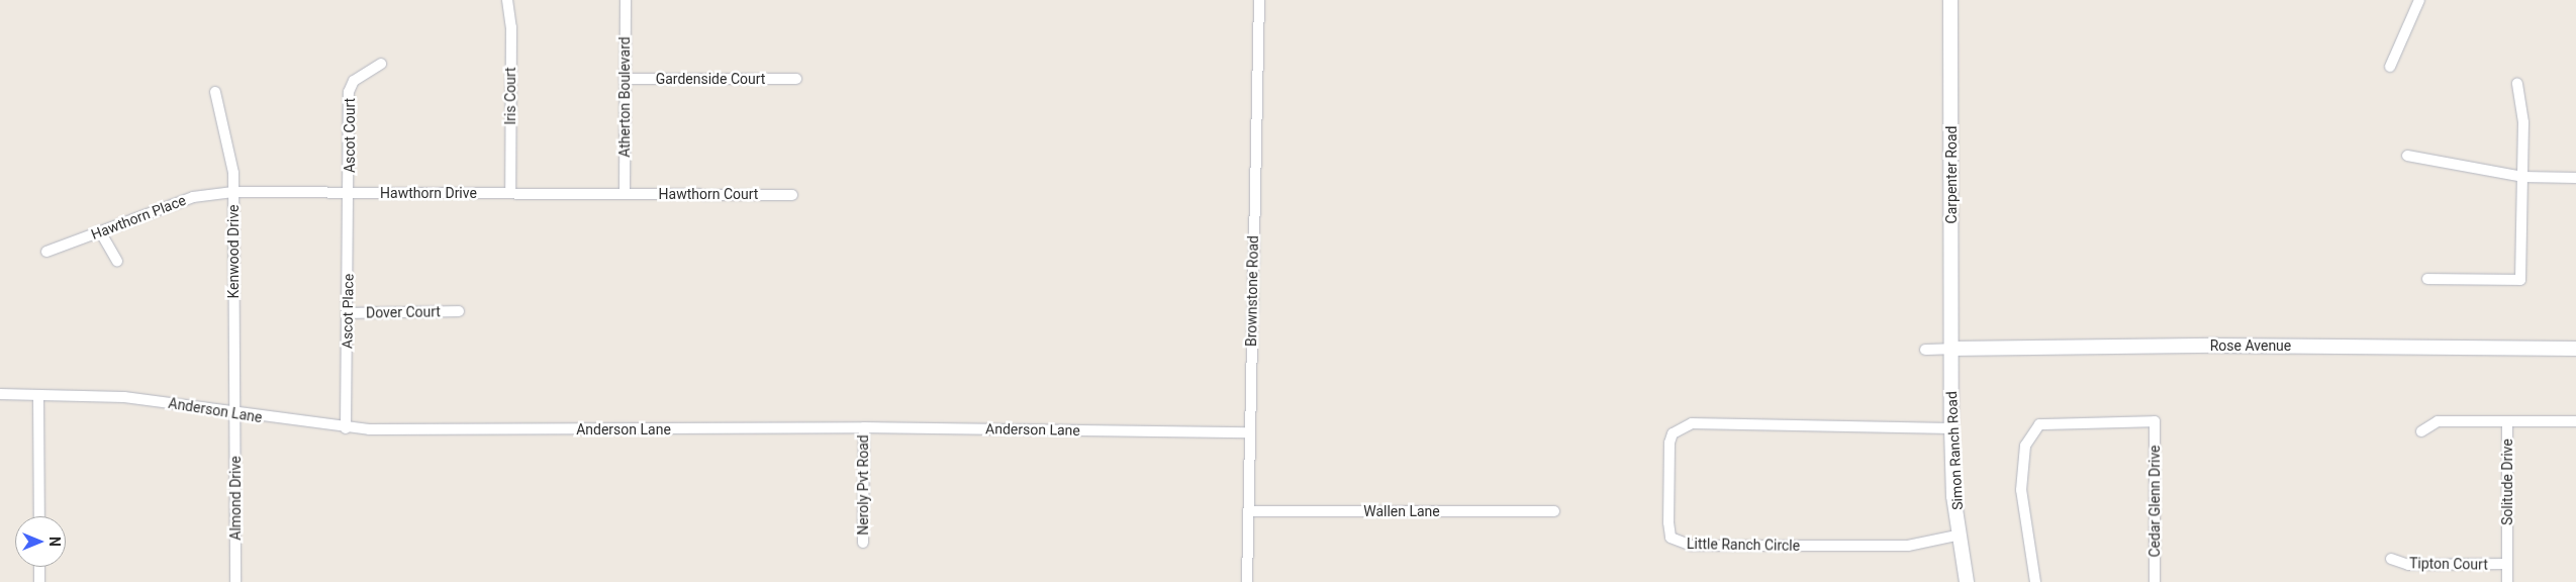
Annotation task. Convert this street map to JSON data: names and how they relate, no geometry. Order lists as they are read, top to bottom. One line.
{"streets":{"street":["Gardenside Court","Iris Court","Atherton Boulevard","Ascot Court","Carpenter Road","Hawthorn Drive","Hawthorn Court","Hawthorn Place","Kenwood Drive","Brownstone Road","Ascot Place","Dover Court","Rose Avenue","Anderson Lane","Simon Ranch Road","Solitude Drive","Neroly Pvt Road","Almond Drive","Cedar Glenn Drive","Wallen Lane","Little Ranch Circle","Tipton Court"]},"crossings":[["Gardenside Court","Atherton Boulevard"],["Iris Court","Hawthorn Drive"],["Atherton Boulevard","Hawthorn Drive"],["Atherton Boulevard","Hawthorn Court"],["Ascot Court","Hawthorn Drive"],["Ascot Court","Ascot Place"],["Carpenter Road","Rose Avenue"],["Carpenter Road","Simon Ranch Road"],["Hawthorn Drive","Hawthorn Court"],["Hawthorn Drive","Hawthorn Place"],["Hawthorn Drive","Kenwood Drive"],["Hawthorn Drive","Ascot Place"],["Hawthorn Place","Kenwood Drive"],["Kenwood Drive","Anderson Lane"],["Kenwood Drive","Almond Drive"],["Brownstone Road","Anderson Lane"],["Brownstone Road","Wallen Lane"],["Ascot Place","Dover Court"],["Ascot Place","Anderson Lane"],["Rose Avenue","Simon Ranch Road"],["Anderson Lane","Neroly Pvt Road"],["Anderson Lane","Almond Drive"],["Simon Ranch Road","Little Ranch Circle"],["Solitude Drive","Tipton Court"]],"north":"right"}
